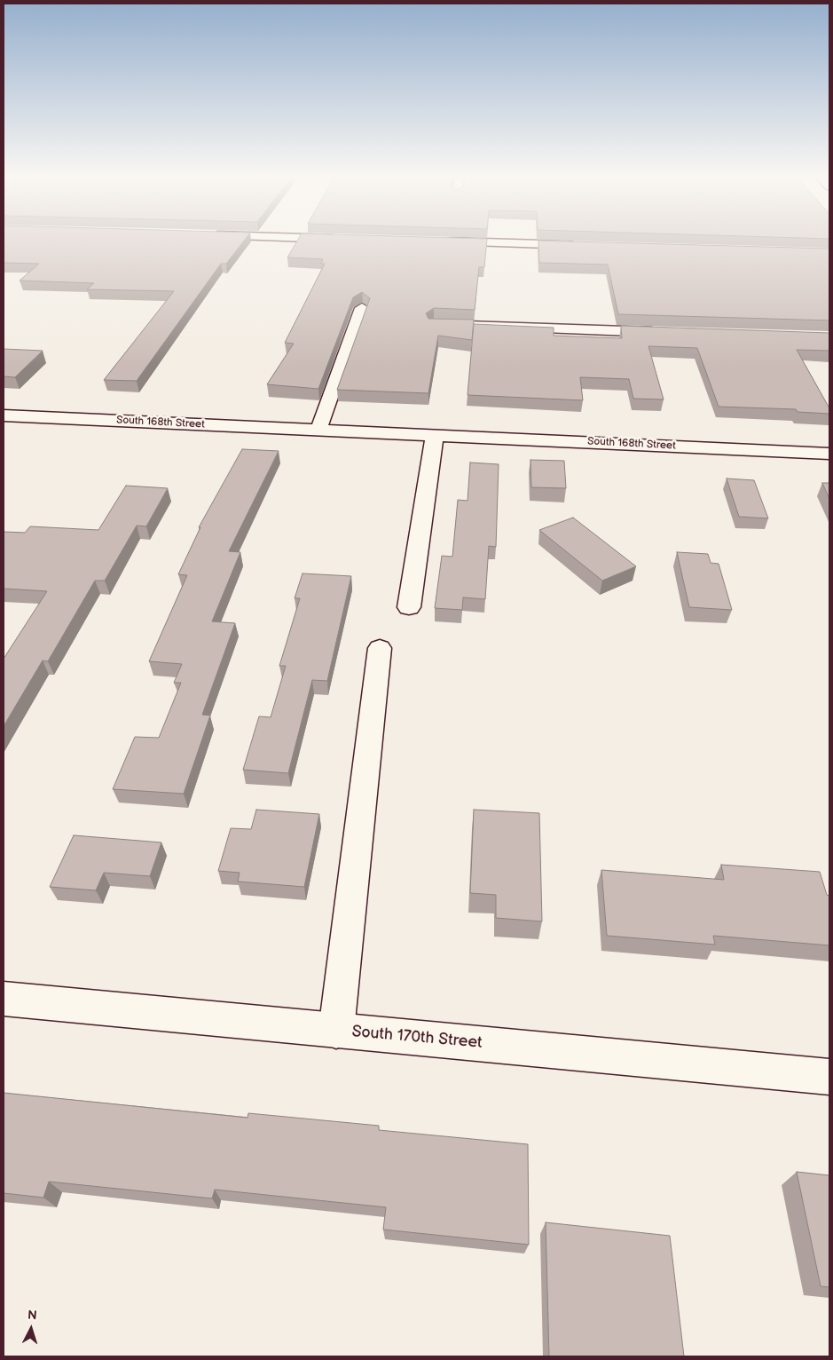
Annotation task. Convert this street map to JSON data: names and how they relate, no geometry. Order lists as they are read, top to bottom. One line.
{"streets":{"street":["South 168th Street","South 170th Street"]},"north":"top"}
